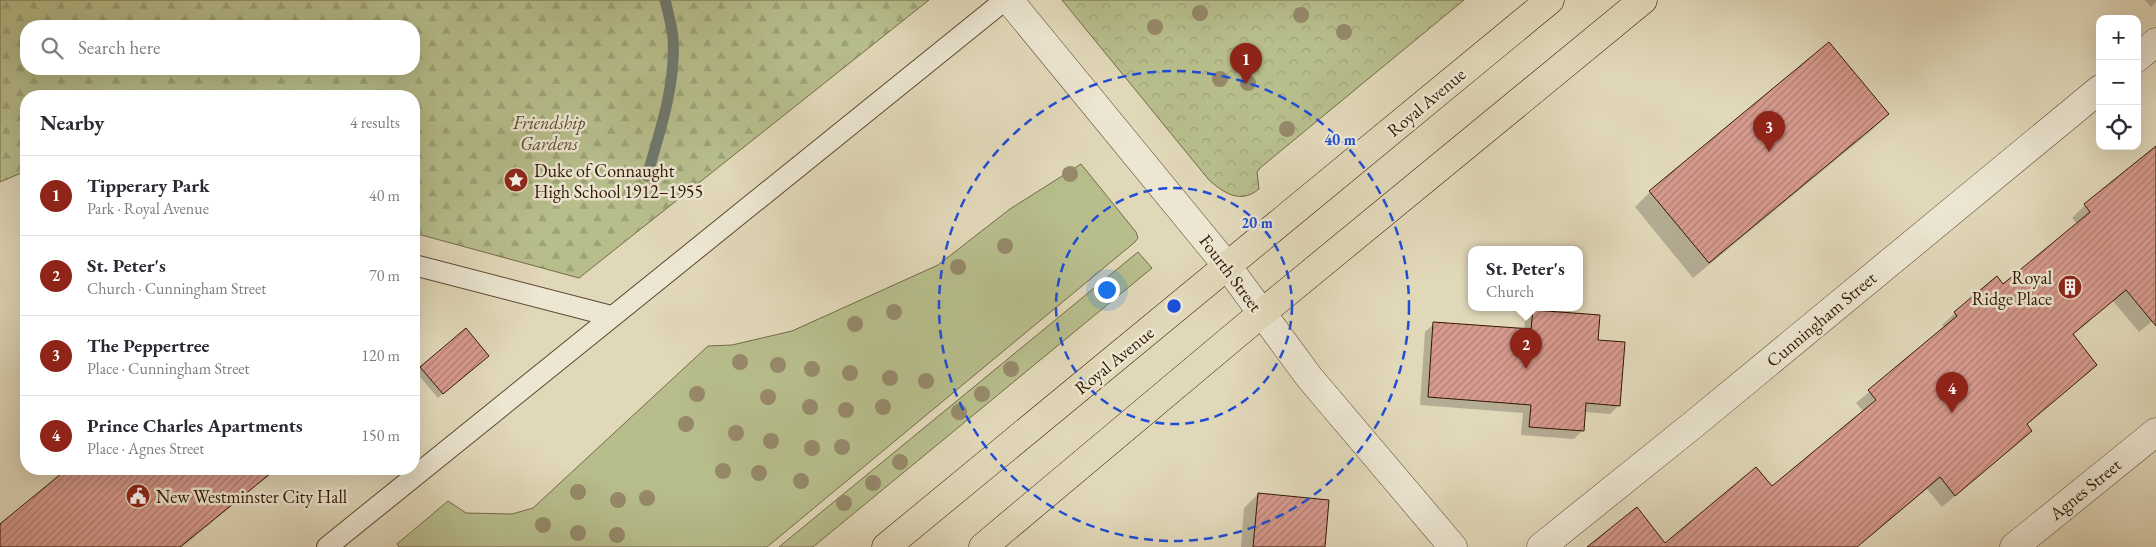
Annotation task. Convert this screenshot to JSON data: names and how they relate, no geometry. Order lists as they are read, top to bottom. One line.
{"streets":{"main road":["Royal Avenue"],"street":["Fourth Street","Cunningham Street","Agnes Street"]},"crossings":[["Royal Avenue","Fourth Street"]],"parks":["Friendship Gardens"],"places":{"place":["Duke of Connaught High School 1912–1955"],"building":["Royal Ridge Place"],"public building":["New Westminster City Hall"]},"page":{"map_buttons":["+","−"],"search":"Search here","pins":["1","3","2","4"],"heading":["Nearby","4 results"],"list":[{"mark":"1","name":"Tipperary Park","note":"Park · Royal Avenue","value":"40 m"},{"mark":"2","name":"St. Peter's","note":"Church · Cunningham Street","value":"70 m"},{"mark":"3","name":"The Peppertree","note":"Place · Cunningham Street","value":"120 m"},{"mark":"4","name":"Prince Charles Apartments","note":"Place · Agnes Street","value":"150 m"}],"popup":["St. Peter's","Church"]},"rings":["40 m","20 m"]}
